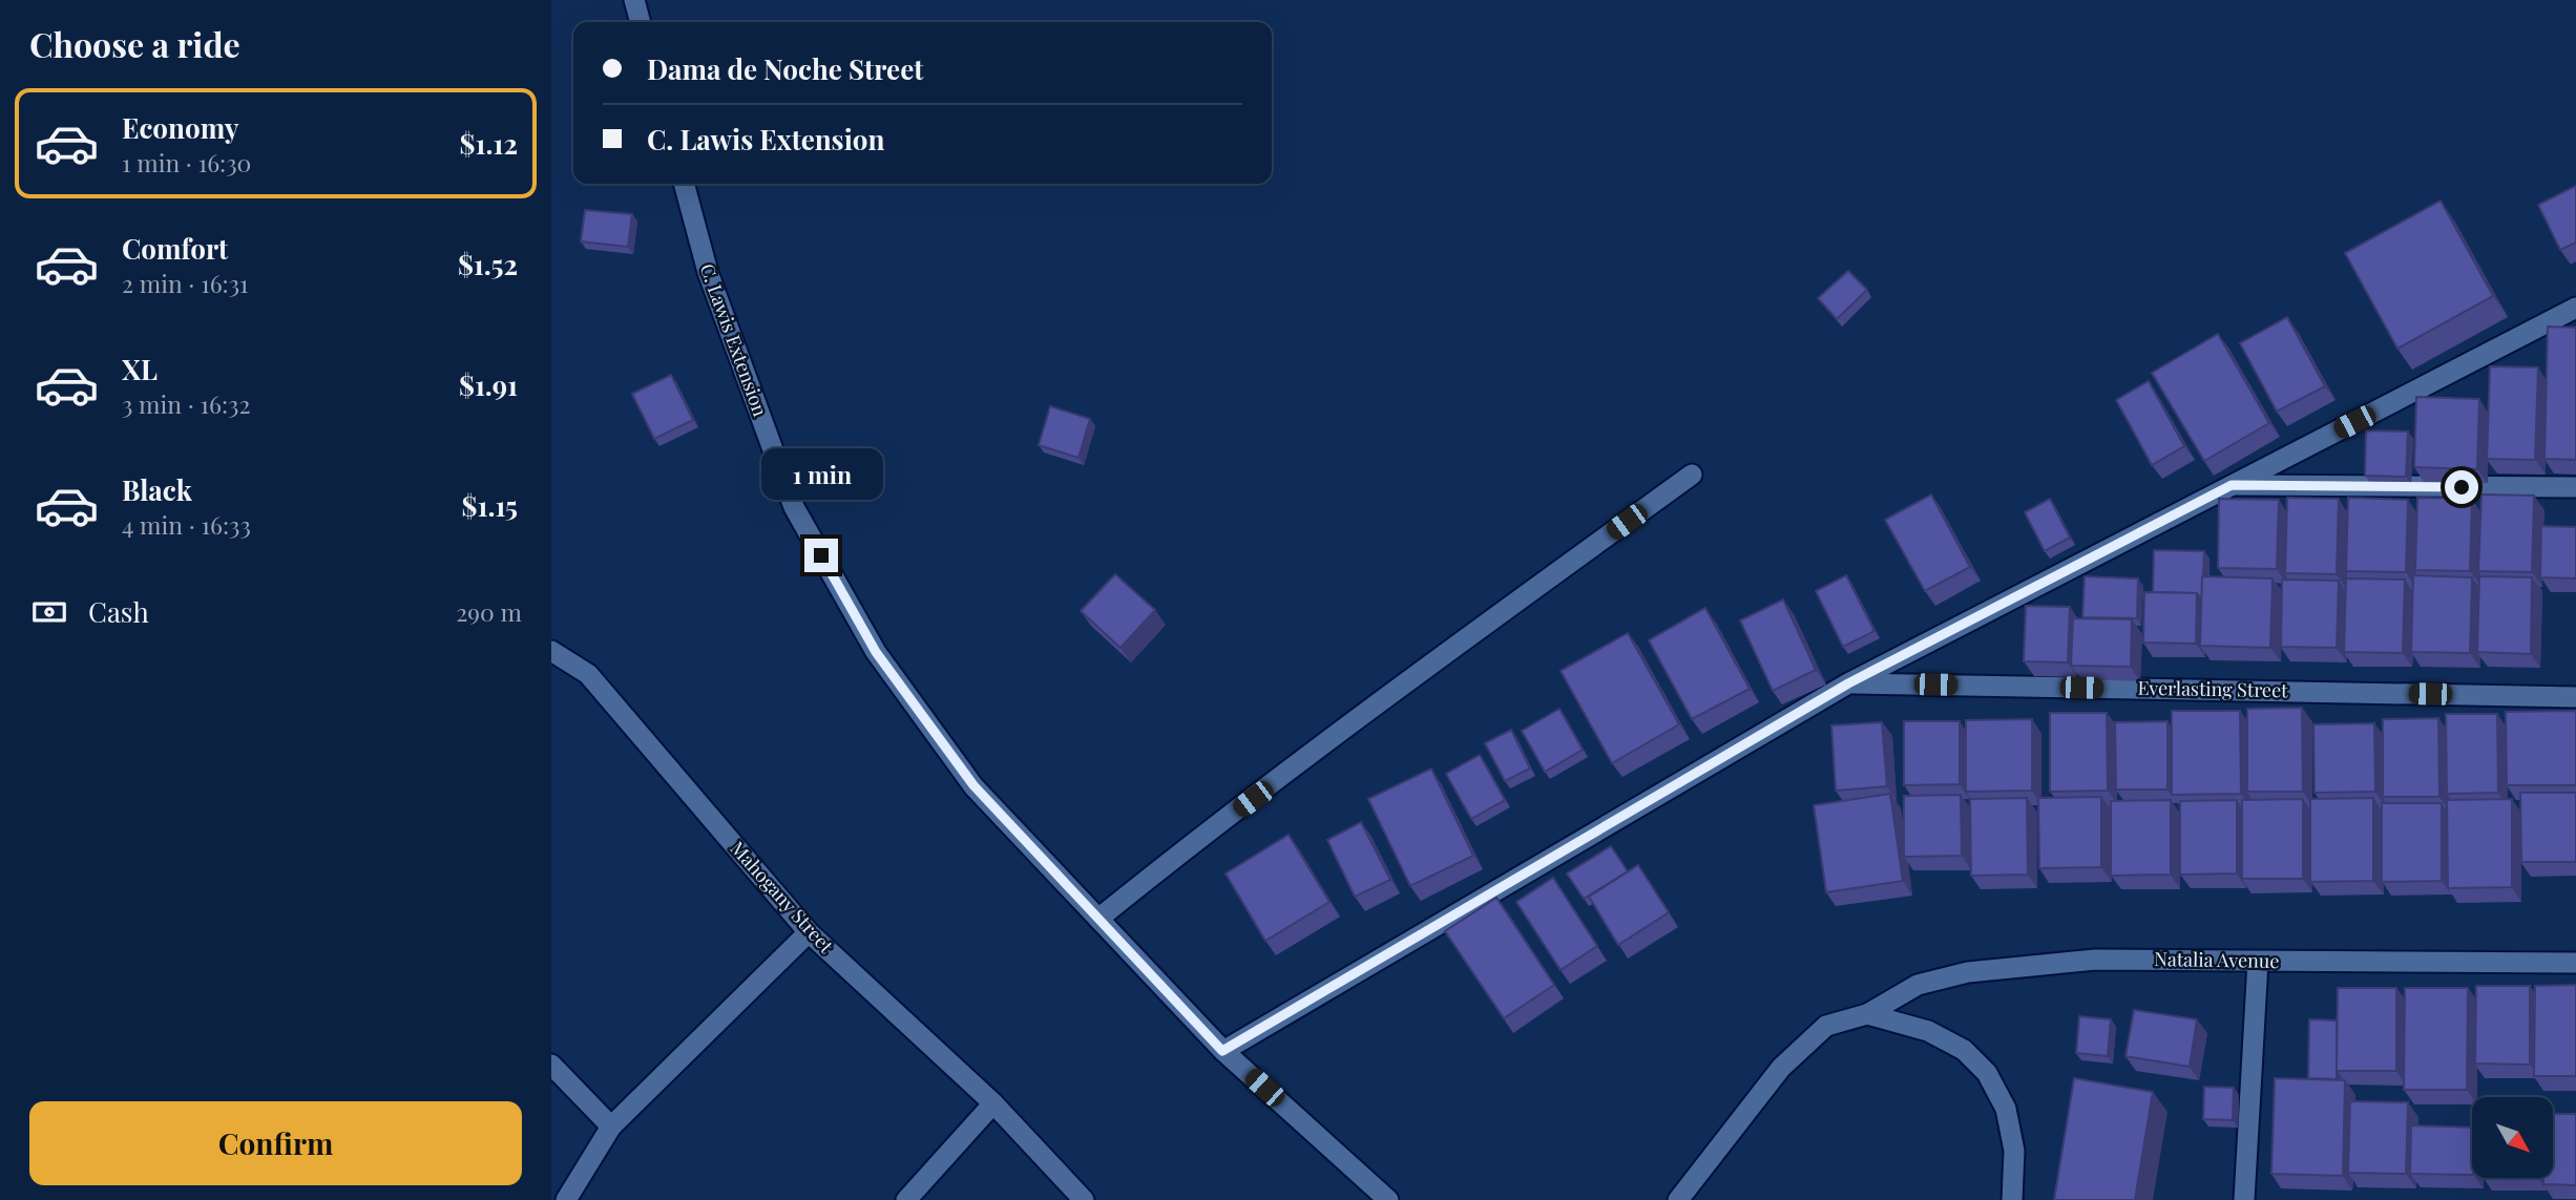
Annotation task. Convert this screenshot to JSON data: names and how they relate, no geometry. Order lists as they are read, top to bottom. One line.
{"streets":{"street":["C. Lawis Extension","Everlasting Street","Mahogany Street","Natalia Avenue"]},"north":"bottom right","page":{"heading":"Choose a ride","banner":["Dama de Noche Street","C. Lawis Extension"],"list":[{"name":"Economy","note":"1 min · 16:30","value":"$1.12"},{"name":"Comfort","note":"2 min · 16:31","value":"$1.52"},{"name":"XL","note":"3 min · 16:32","value":"$1.91"},{"name":"Black","note":"4 min · 16:33","value":"$1.15"}],"bubble":"1 min","pay":["Cash","290 m"],"buttons":"Confirm"}}
